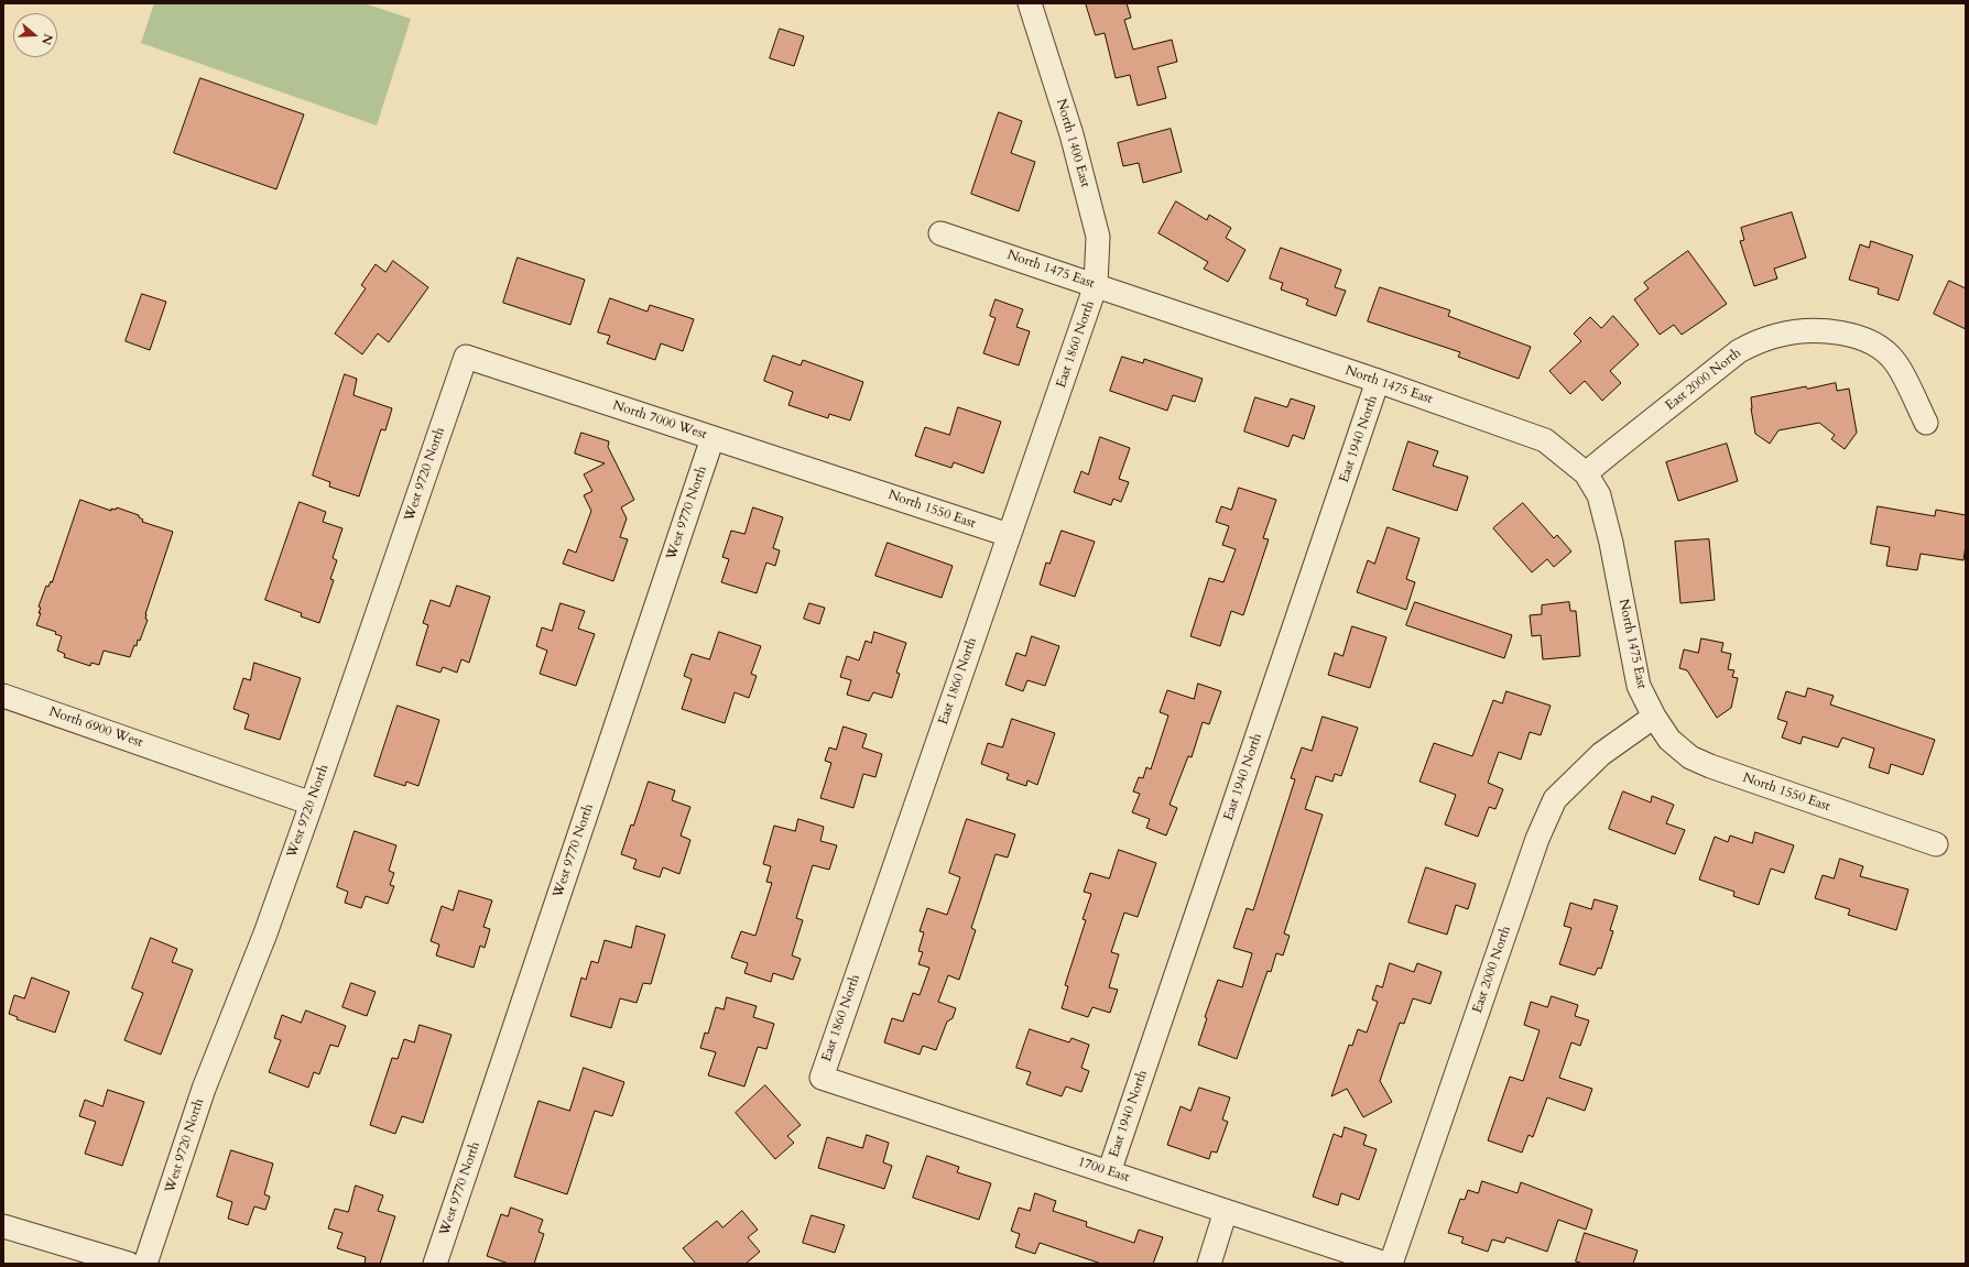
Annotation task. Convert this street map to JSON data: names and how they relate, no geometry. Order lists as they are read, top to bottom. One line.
{"streets":{"street":["North 1400 East","North 1475 East","East 1860 North","East 2000 North","North 7000 West","East 1940 North","West 9720 North","North 1550 East","West 9770 North","North 6900 West","1700 East"]},"crossings":[["North 1400 East","North 1475 East"],["North 1400 East","East 1860 North"],["North 1475 East","East 1860 North"],["North 1475 East","East 2000 North"],["North 1475 East","East 1940 North"],["North 1475 East","North 1550 East"],["East 1860 North","North 1550 East"],["East 1860 North","1700 East"],["East 2000 North","North 1550 East"],["North 7000 West","West 9720 North"],["North 7000 West","North 1550 East"],["North 7000 West","West 9770 North"],["East 1940 North","1700 East"],["West 9720 North","North 6900 West"]],"north":"right"}
